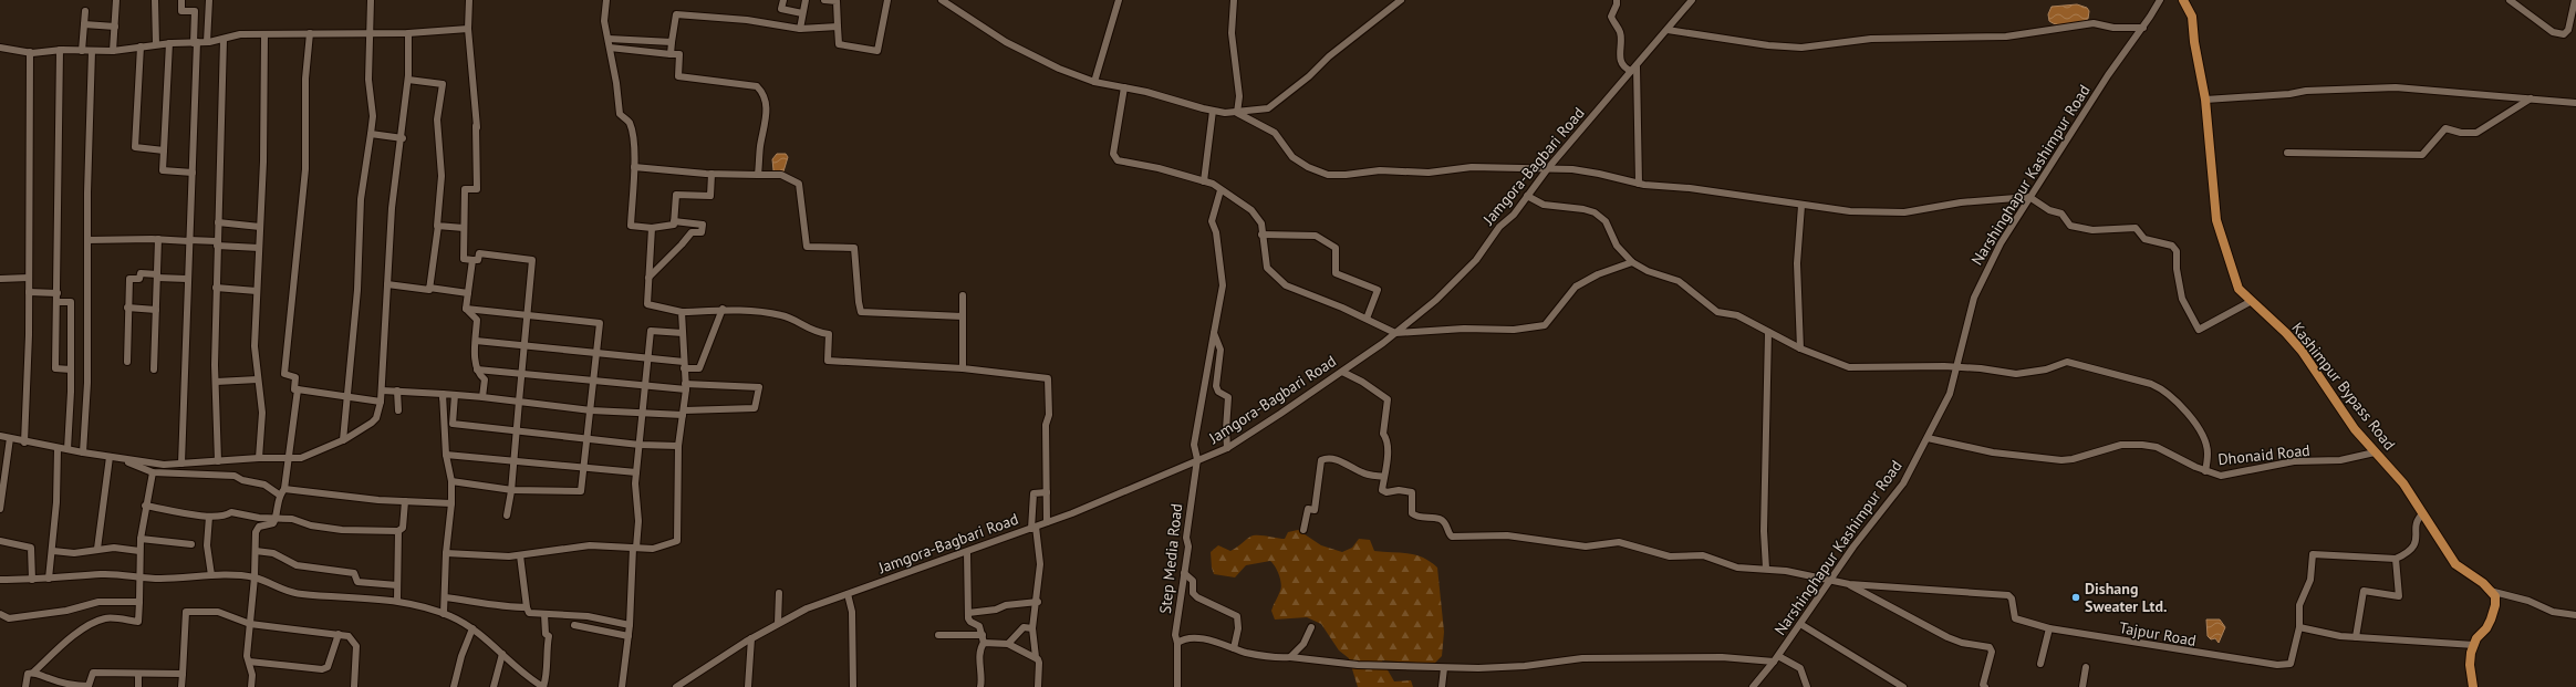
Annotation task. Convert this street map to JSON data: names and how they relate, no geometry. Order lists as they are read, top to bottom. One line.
{"streets":{"main road":["Kashimpur Bypass Road"],"street":["Jamgora-Bagbari Road","Narshinghapur Kashimpur Road","Dhonaid Road","Step Media Road","Tajpur Road"]},"crossings":[["Jamgora-Bagbari Road","Step Media Road"],["Narshinghapur Kashimpur Road","Dhonaid Road"],["Narshinghapur Kashimpur Road","Tajpur Road"],["Kashimpur Bypass Road","Dhonaid Road"]],"places":["Dishang Sweater Ltd."]}
